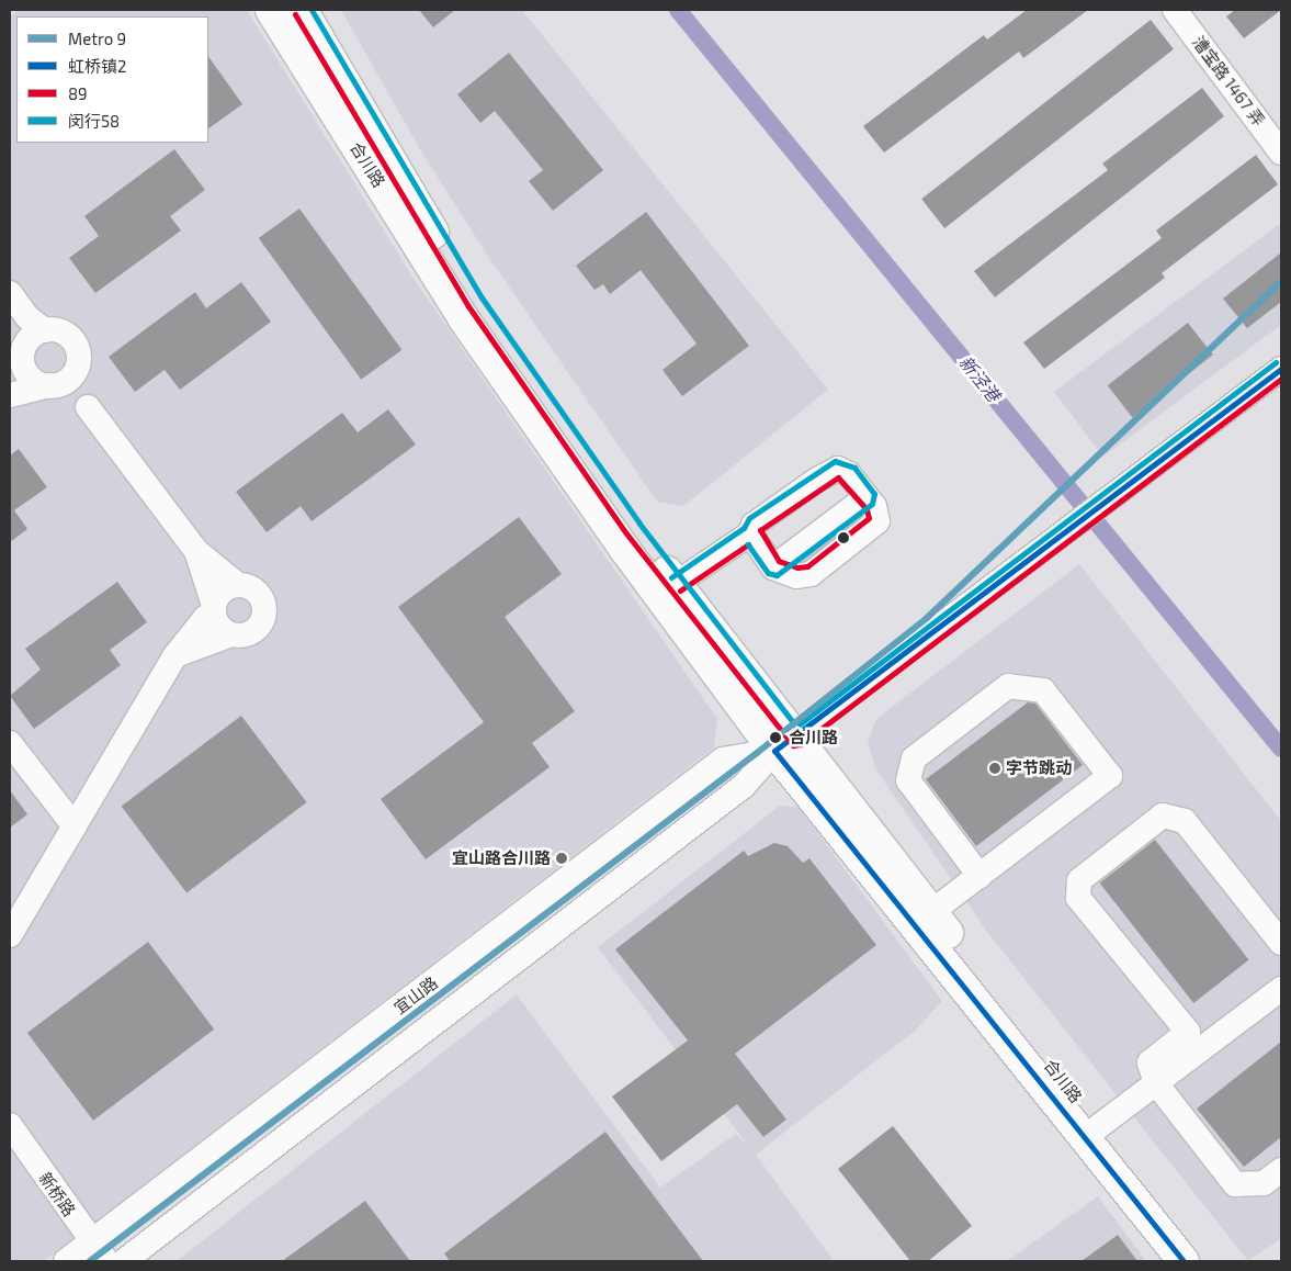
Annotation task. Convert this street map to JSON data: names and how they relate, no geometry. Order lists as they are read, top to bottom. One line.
{"streets":{"main road":["合川路"],"street":["漕宝路 1467 弄","宜山路","新桥路"]},"crossings":[["合川路","宜山路"],["宜山路","新桥路"]],"water":["新泾港"],"places":["合川路","字节跳动","宜山路合川路"],"lines":["transit line 闵行58","transit line 89","metro line 9","transit line 虹桥镇2"],"legend":["Metro 9","虹桥镇2","89","闵行58"]}
